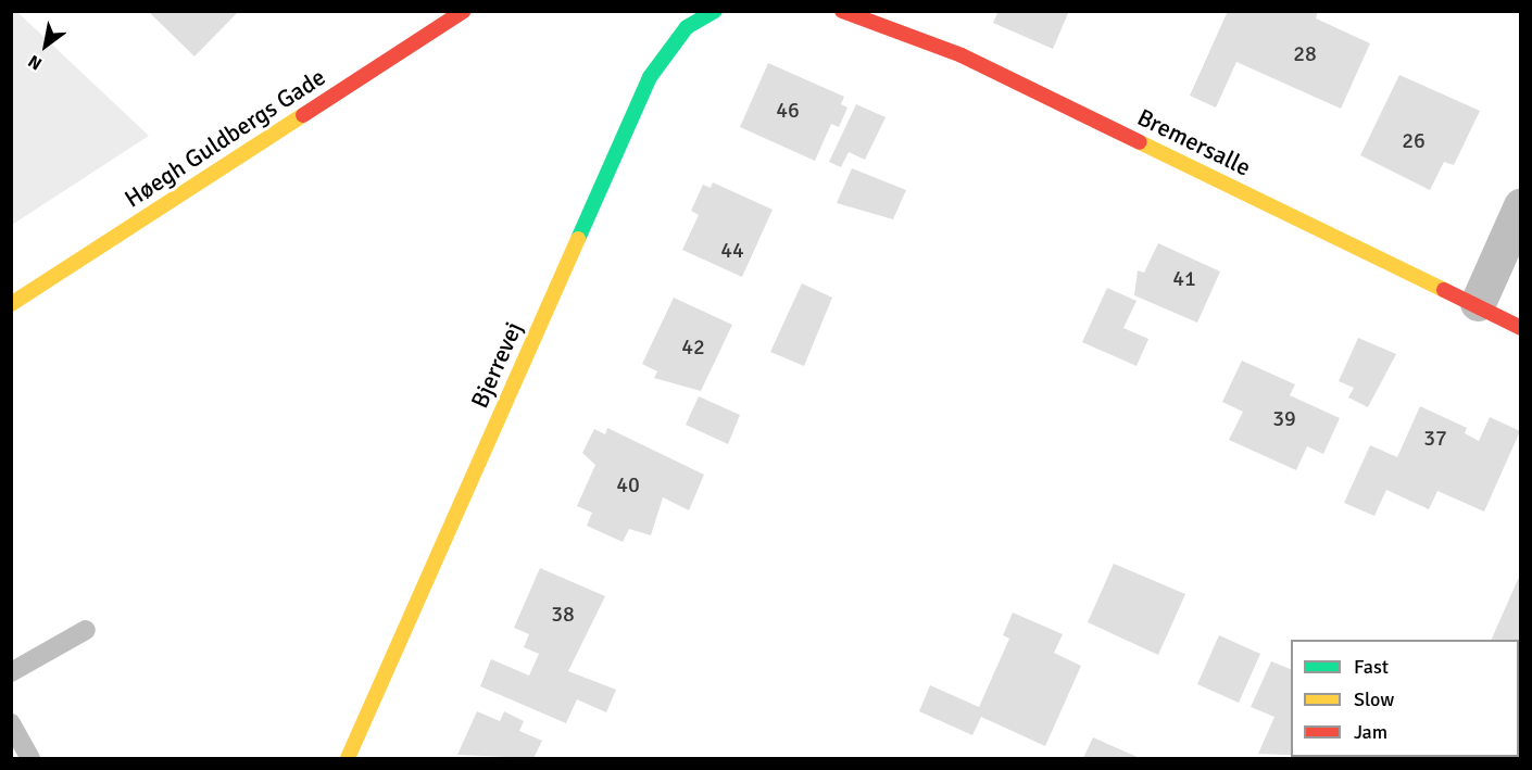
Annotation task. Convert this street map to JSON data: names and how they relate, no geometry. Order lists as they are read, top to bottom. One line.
{"streets":{"street":["Høegh Guldbergs Gade","Bremersalle","Bjerrevej"]},"house_numbers":["28","46","26","44","41","42","39","37","40","38"],"legend":["Fast","Slow","Jam"],"north":"bottom left"}
